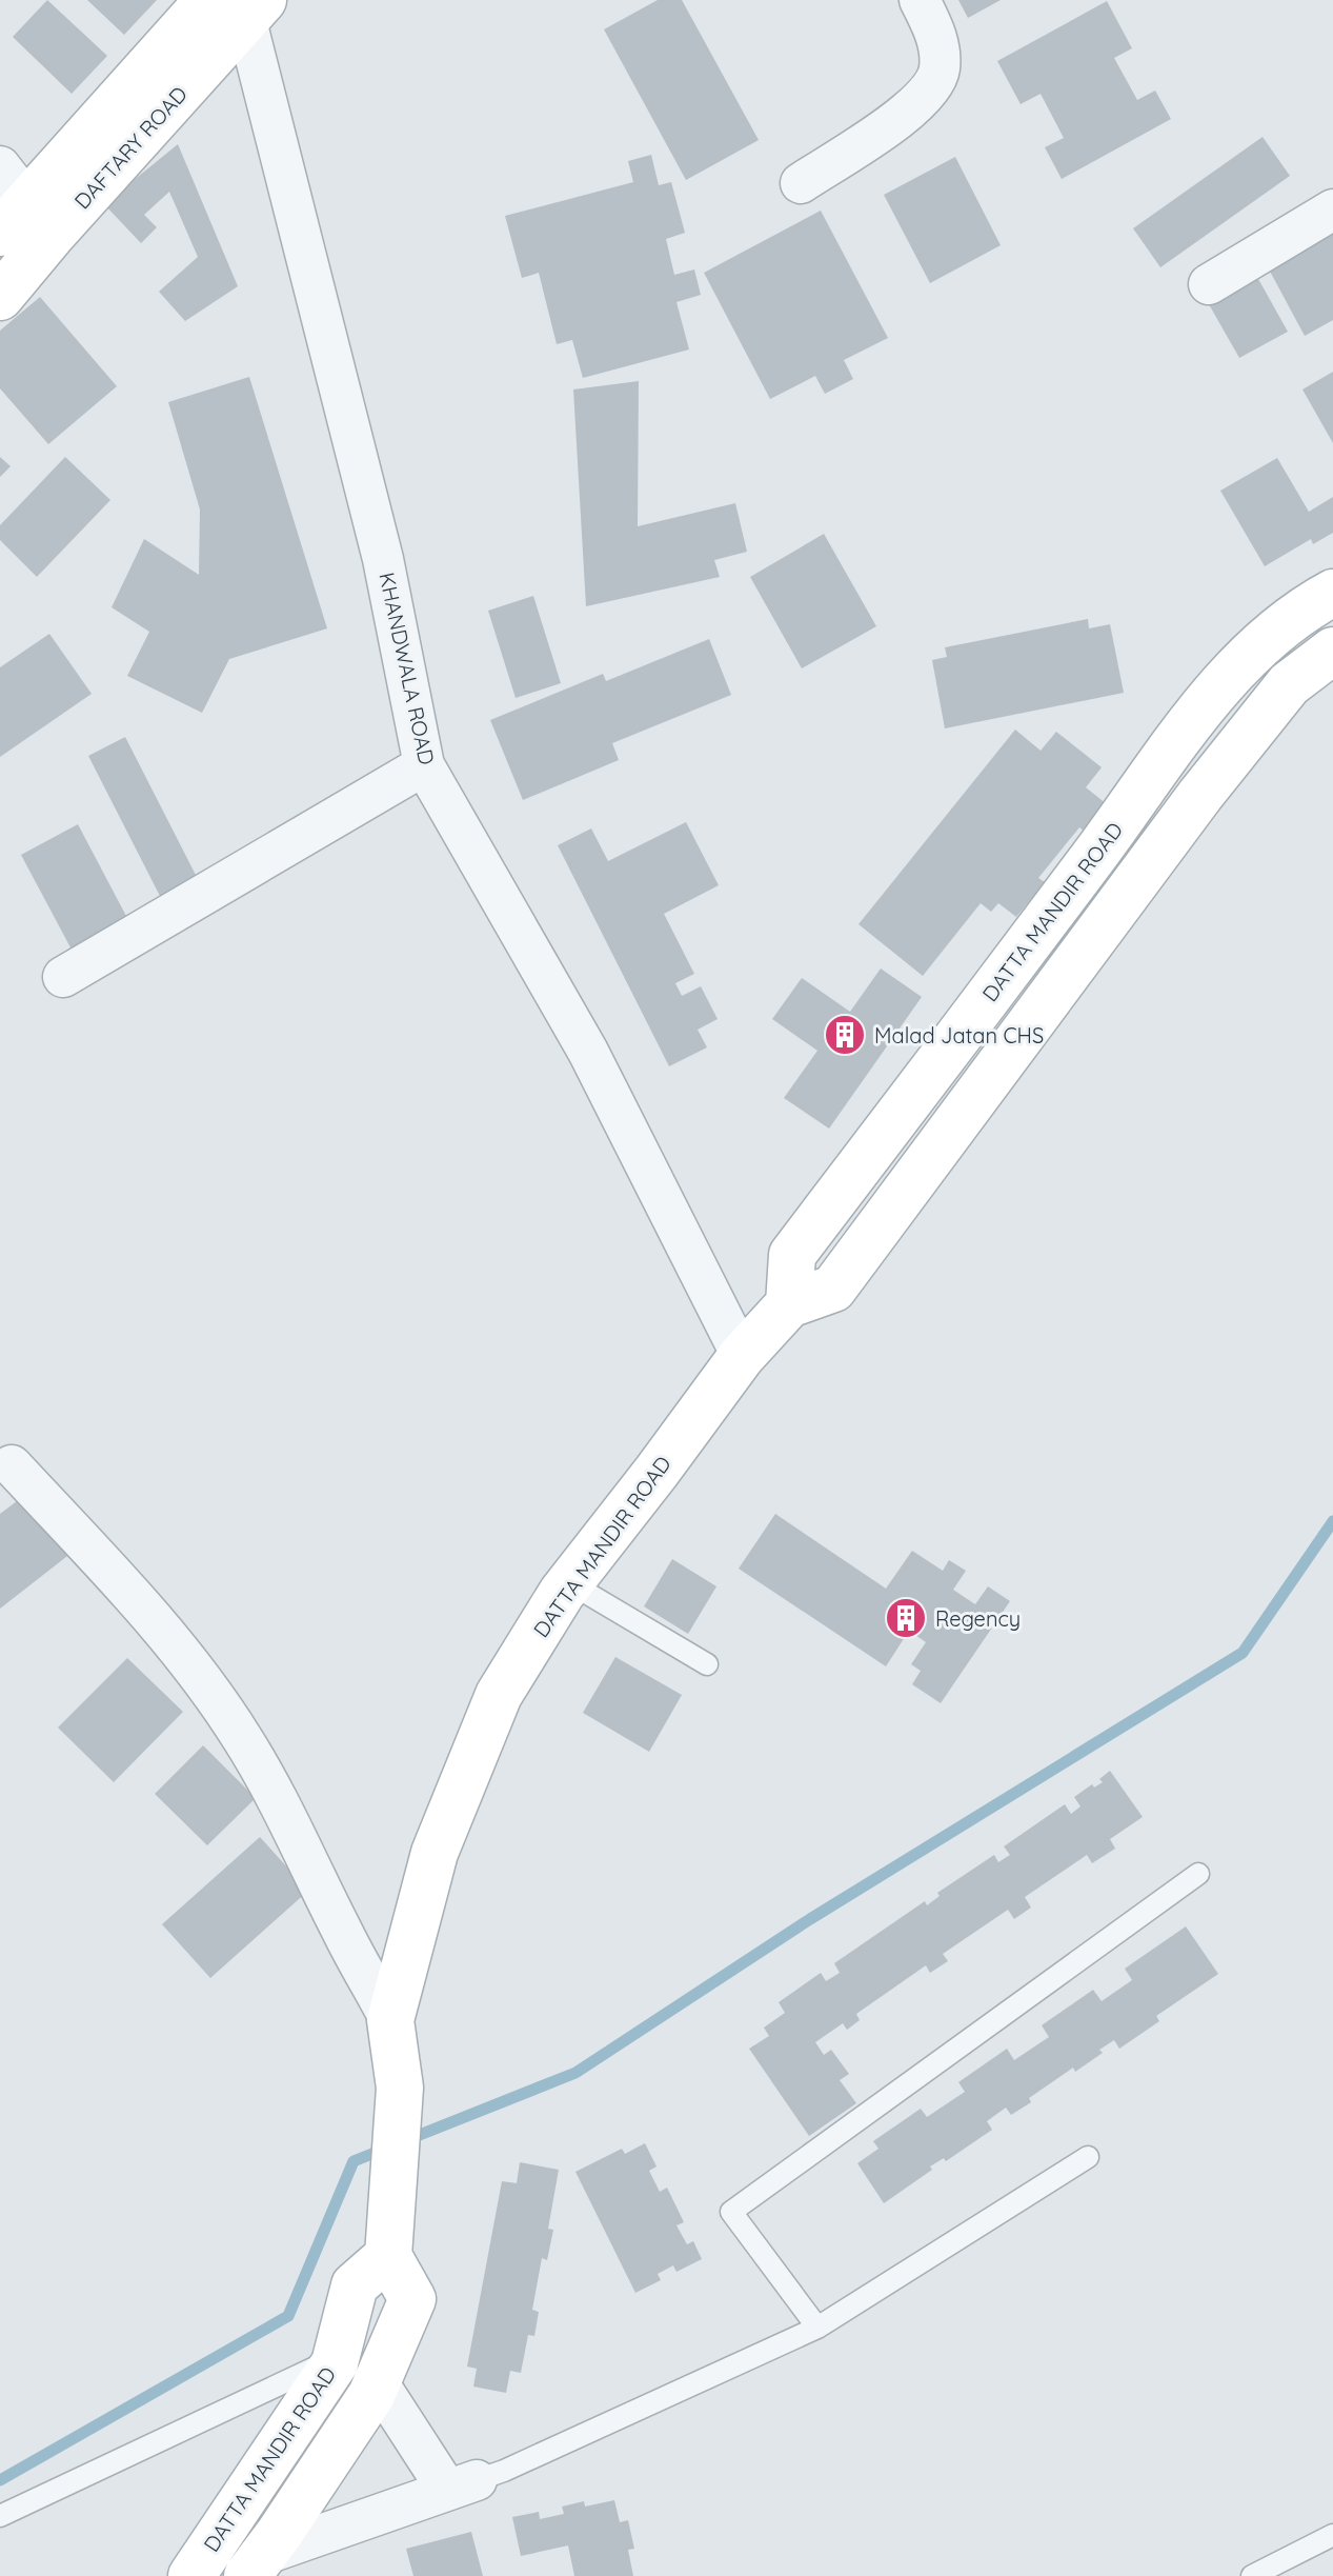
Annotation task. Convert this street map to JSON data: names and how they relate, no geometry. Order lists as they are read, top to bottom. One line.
{"streets":{"main road":["DAFTARY ROAD","DATTA MANDIR ROAD"],"street":["KHANDWALA ROAD"]},"crossings":[["DAFTARY ROAD","KHANDWALA ROAD"],["KHANDWALA ROAD","DATTA MANDIR ROAD"]],"places":{"building":["Malad Jatan CHS","Regency"]}}
